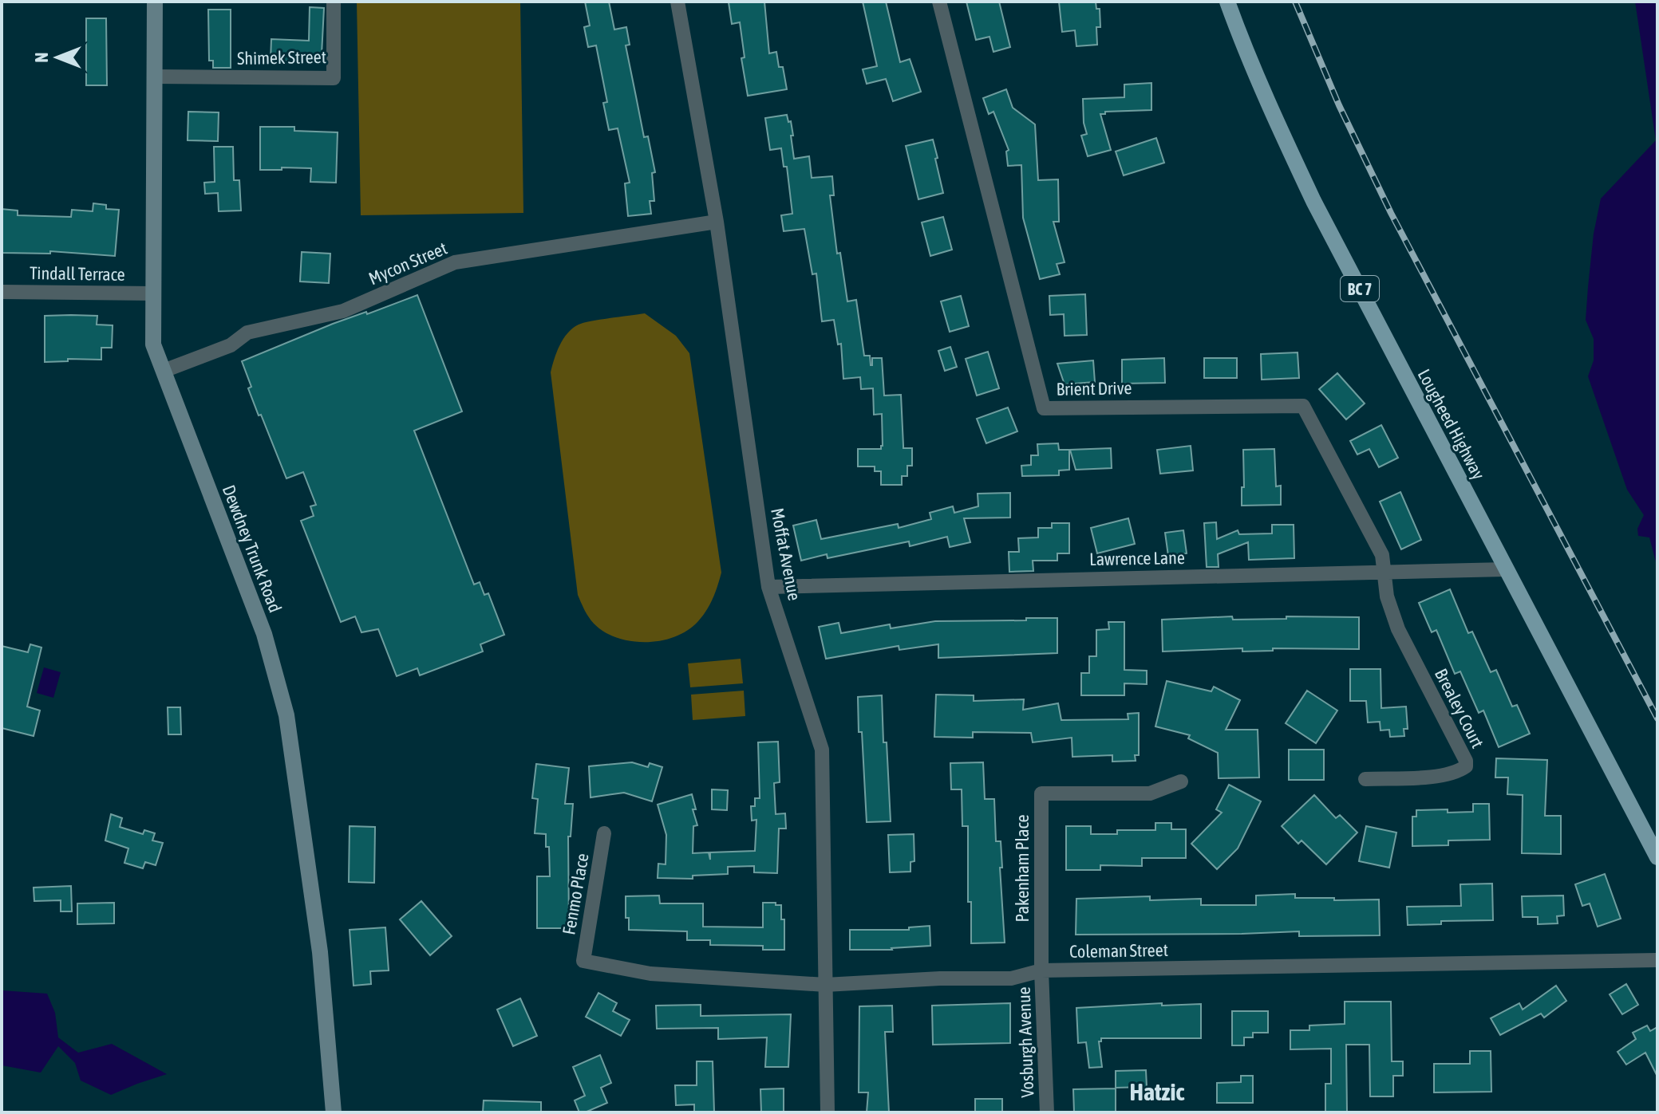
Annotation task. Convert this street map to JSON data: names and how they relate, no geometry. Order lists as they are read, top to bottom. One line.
{"streets":{"main road":["BC 7","Lougheed Highway","Dewdney Trunk Road"],"street":["Shimek Street","Mycon Street","Tindall Terrace","Brient Drive","Moffat Avenue","Lawrence Lane","Brealey Court","Pakenham Place","Fenmo Place","Coleman Street","Vosburgh Avenue"]},"crossings":[["Shimek Street","Dewdney Trunk Road"],["Mycon Street","Dewdney Trunk Road"],["Mycon Street","Moffat Avenue"],["Tindall Terrace","Dewdney Trunk Road"],["Brient Drive","Lawrence Lane"],["Brient Drive","Brealey Court"],["Lougheed Highway","Lawrence Lane"],["Moffat Avenue","Lawrence Lane"],["Moffat Avenue","Coleman Street"],["Lawrence Lane","Brealey Court"],["Pakenham Place","Coleman Street"],["Pakenham Place","Vosburgh Avenue"],["Fenmo Place","Coleman Street"],["Coleman Street","Vosburgh Avenue"]],"districts":["Hatzic"],"north":"left"}
